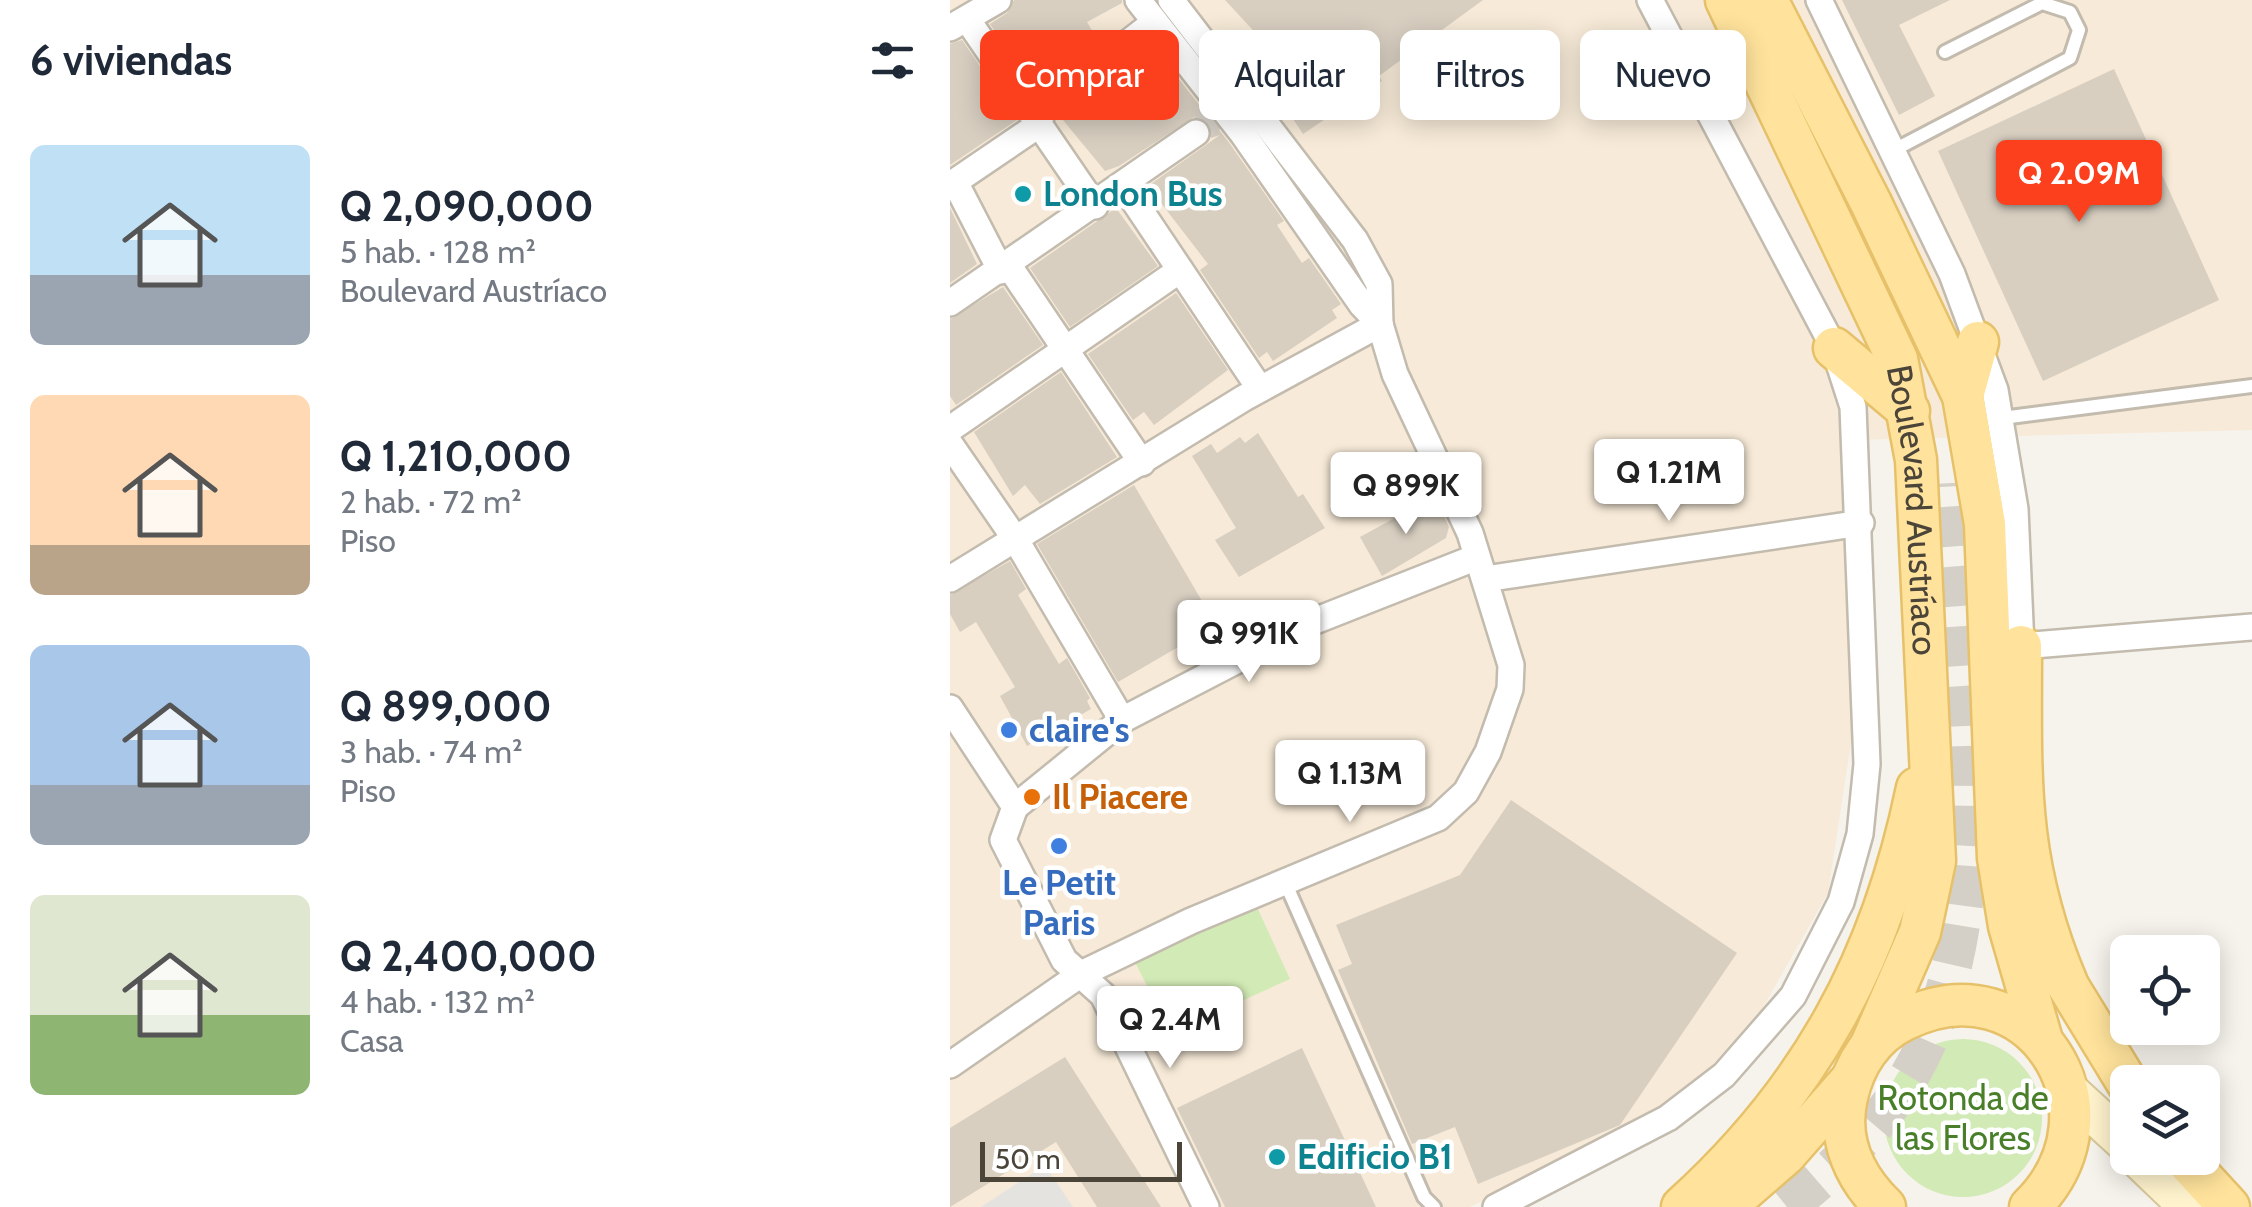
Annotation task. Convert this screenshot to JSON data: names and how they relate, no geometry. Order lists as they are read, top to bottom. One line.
{"streets":{"main road":["Boulevard Austríaco"]},"parks":["Rotonda de las Flores"],"places":["London Bus","claire's","Il Piacere","Le Petit Paris","Edificio B1"],"scale_bar":"50 m","page":{"heading":"6 viviendas","chip":["Comprar","Alquilar","Filtros","Nuevo"],"list":[{"name":"Q 2,090,000","note":"5 hab. · 128 m² · Boulevard Austríaco"},{"name":"Q 1,210,000","note":"2 hab. · 72 m² · Piso"},{"name":"Q 899,000","note":"3 hab. · 74 m² · Piso"},{"name":"Q 2,400,000","note":"4 hab. · 132 m² · Casa"}],"price":["Q 2.09M","Q 1.21M","Q 899K","Q 991K","Q 1.13M","Q 2.4M"],"scale":"50 m"}}
